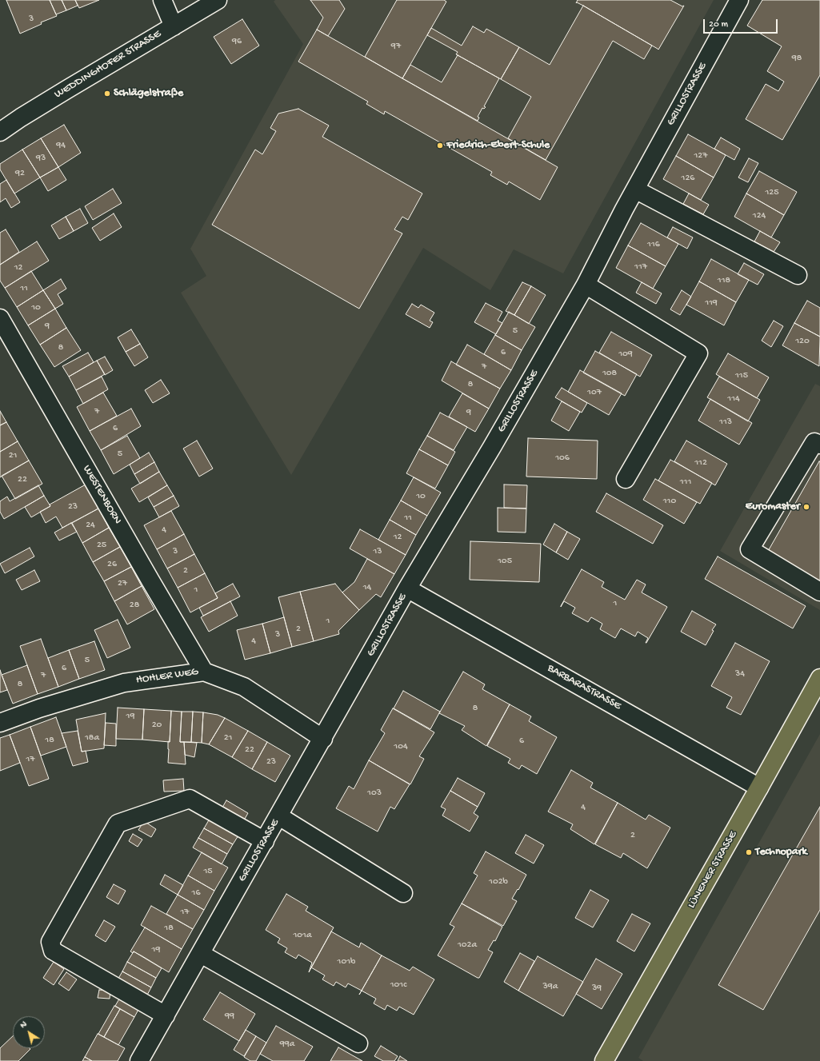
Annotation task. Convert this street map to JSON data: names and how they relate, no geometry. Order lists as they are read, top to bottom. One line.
{"streets":{"main road":["LÜNENER STRASSE"],"street":["WEDDINGHOFER STRASSE","GRILLOSTRASSE","WESTENBORN","HOHLER WEG","BARBARASTRASSE"]},"crossings":[["GRILLOSTRASSE","HOHLER WEG"],["GRILLOSTRASSE","BARBARASTRASSE"],["WESTENBORN","HOHLER WEG"],["BARBARASTRASSE","LÜNENER STRASSE"]],"places":["Schlägelstraße","Friedrich-Ebert-Schule","Euromaster","Technopark"],"house_numbers":["3","96","97","98","94","127","93","92","126","125","124","116","117","12","118","11","119","10","9","5","120","8","6","109","7","108","115","8","107","114","7","9","113","6","5","21","106","112","22","111","10","110","23","11","24","4","12","25","3","13","105","26","2","27","14","1","1","28","1","2","3","4","5","6","34","7","8","8","19","20","18a","21","18","6","104","22","17","23","103","4","2","15","102b","16","17","18","101a","102a","19","101b","101c","39a","39","99","99a"],"scale_bar":"20 m","north":"top left"}
